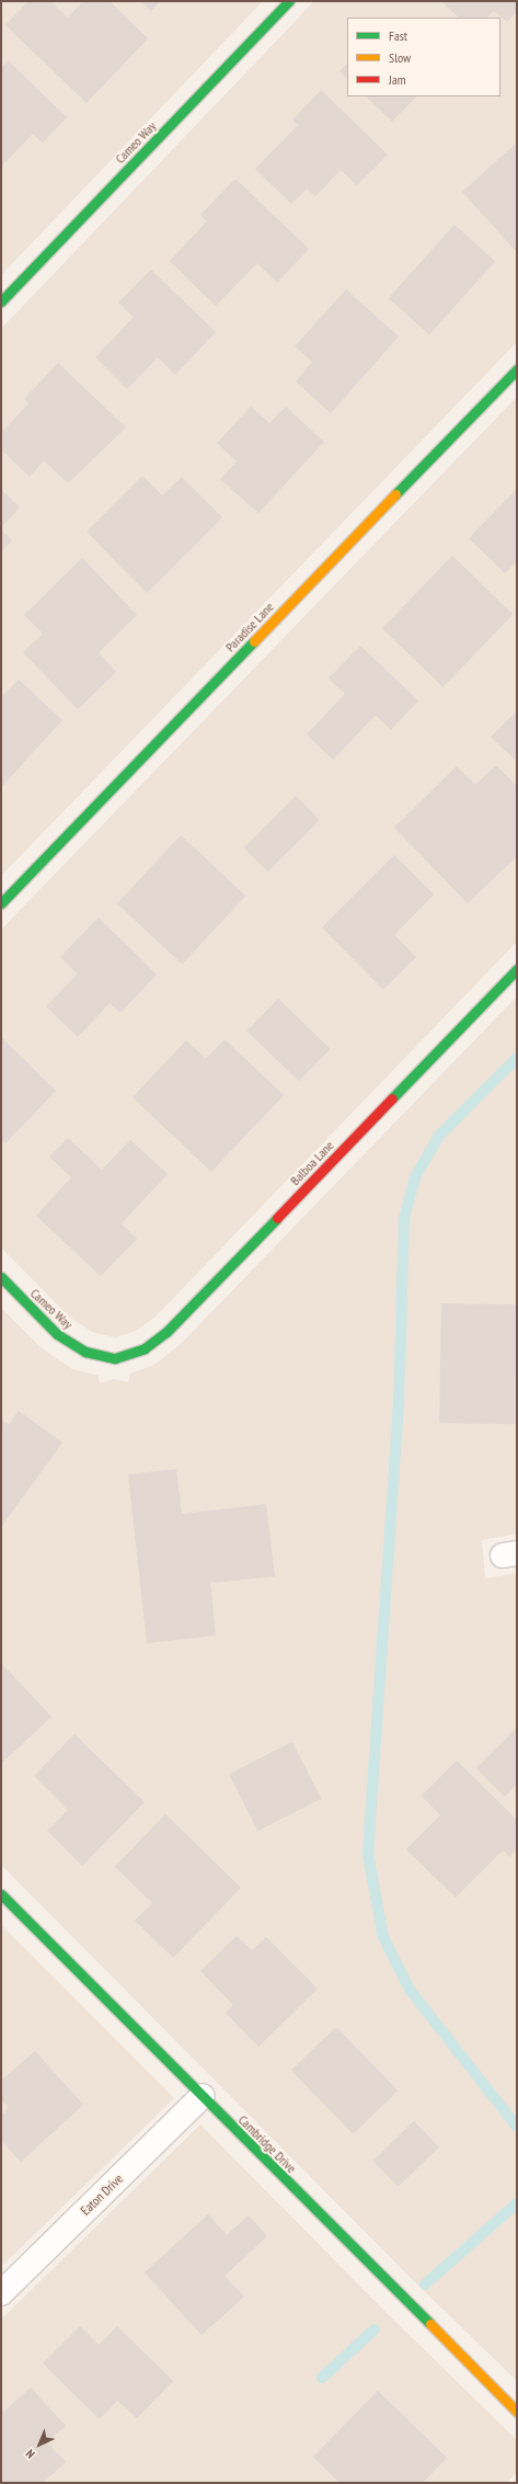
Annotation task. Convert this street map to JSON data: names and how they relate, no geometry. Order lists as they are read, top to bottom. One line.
{"streets":{"street":["Cameo Way","Paradise Lane","Balboa Lane","Cambridge Drive","Eaton Drive"]},"crossings":[["Cameo Way","Balboa Lane"],["Cambridge Drive","Eaton Drive"]],"legend":["Fast","Slow","Jam"],"north":"bottom left"}
